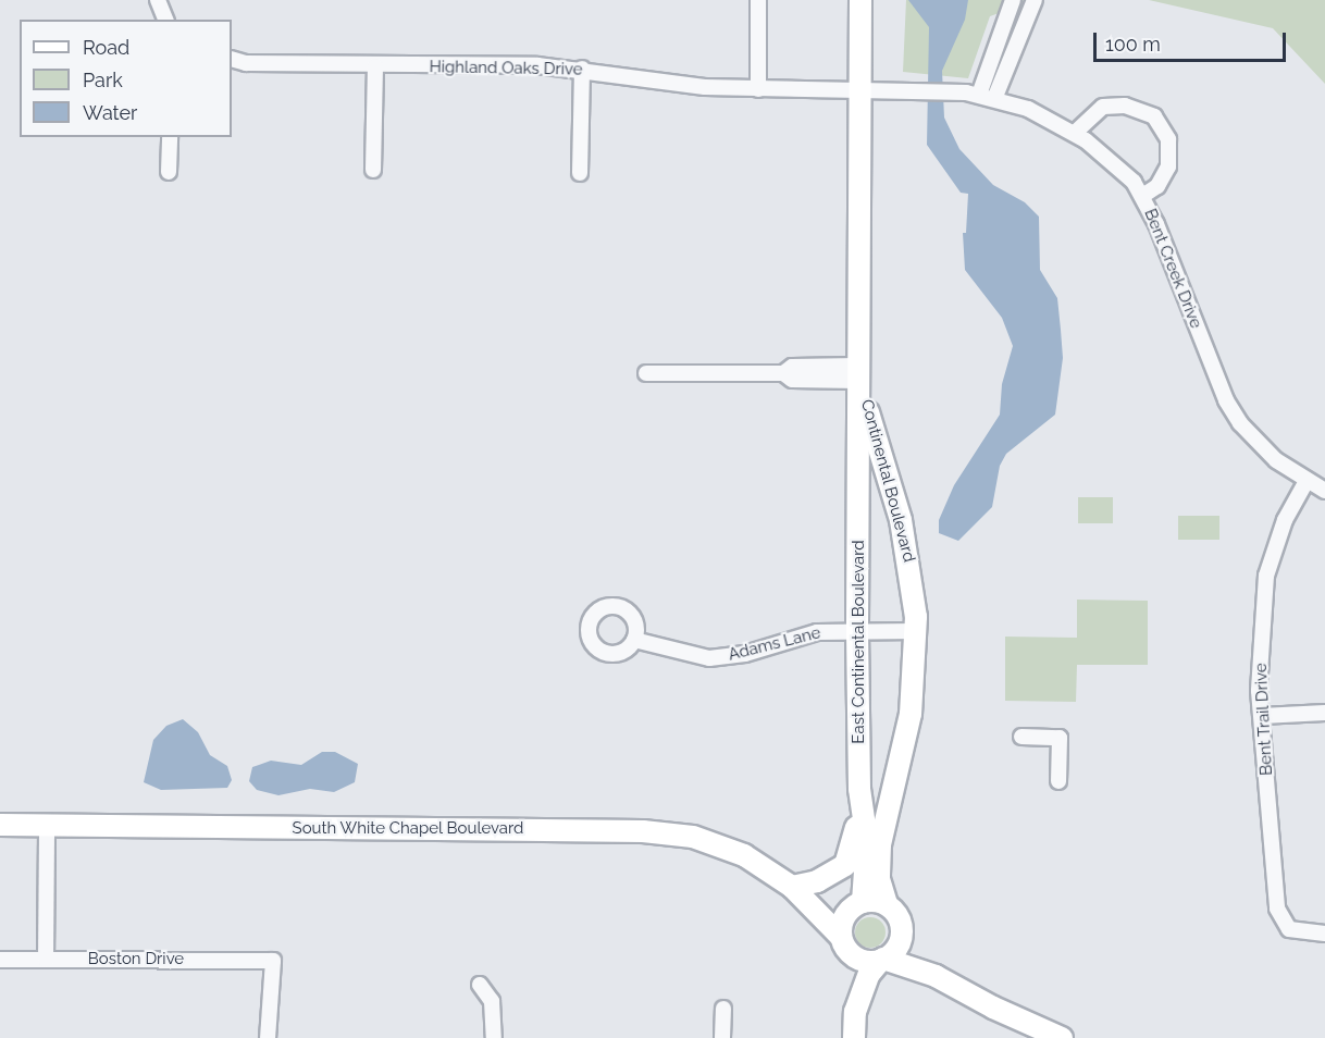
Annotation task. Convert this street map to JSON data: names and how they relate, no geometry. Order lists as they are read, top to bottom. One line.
{"streets":{"main road":["Continental Boulevard","East Continental Boulevard","South White Chapel Boulevard"],"street":["Highland Oaks Drive","Bent Creek Drive","Adams Lane","Bent Trail Drive","Boston Drive"]},"crossings":[["Highland Oaks Drive","Bent Creek Drive"],["Highland Oaks Drive","East Continental Boulevard"],["Bent Creek Drive","East Continental Boulevard"],["Bent Creek Drive","Bent Trail Drive"],["Continental Boulevard","East Continental Boulevard"],["Continental Boulevard","Adams Lane"],["Continental Boulevard","South White Chapel Boulevard"],["East Continental Boulevard","Adams Lane"],["East Continental Boulevard","South White Chapel Boulevard"]],"legend":["Road","Park","Water"],"scale_bar":"100 m"}
